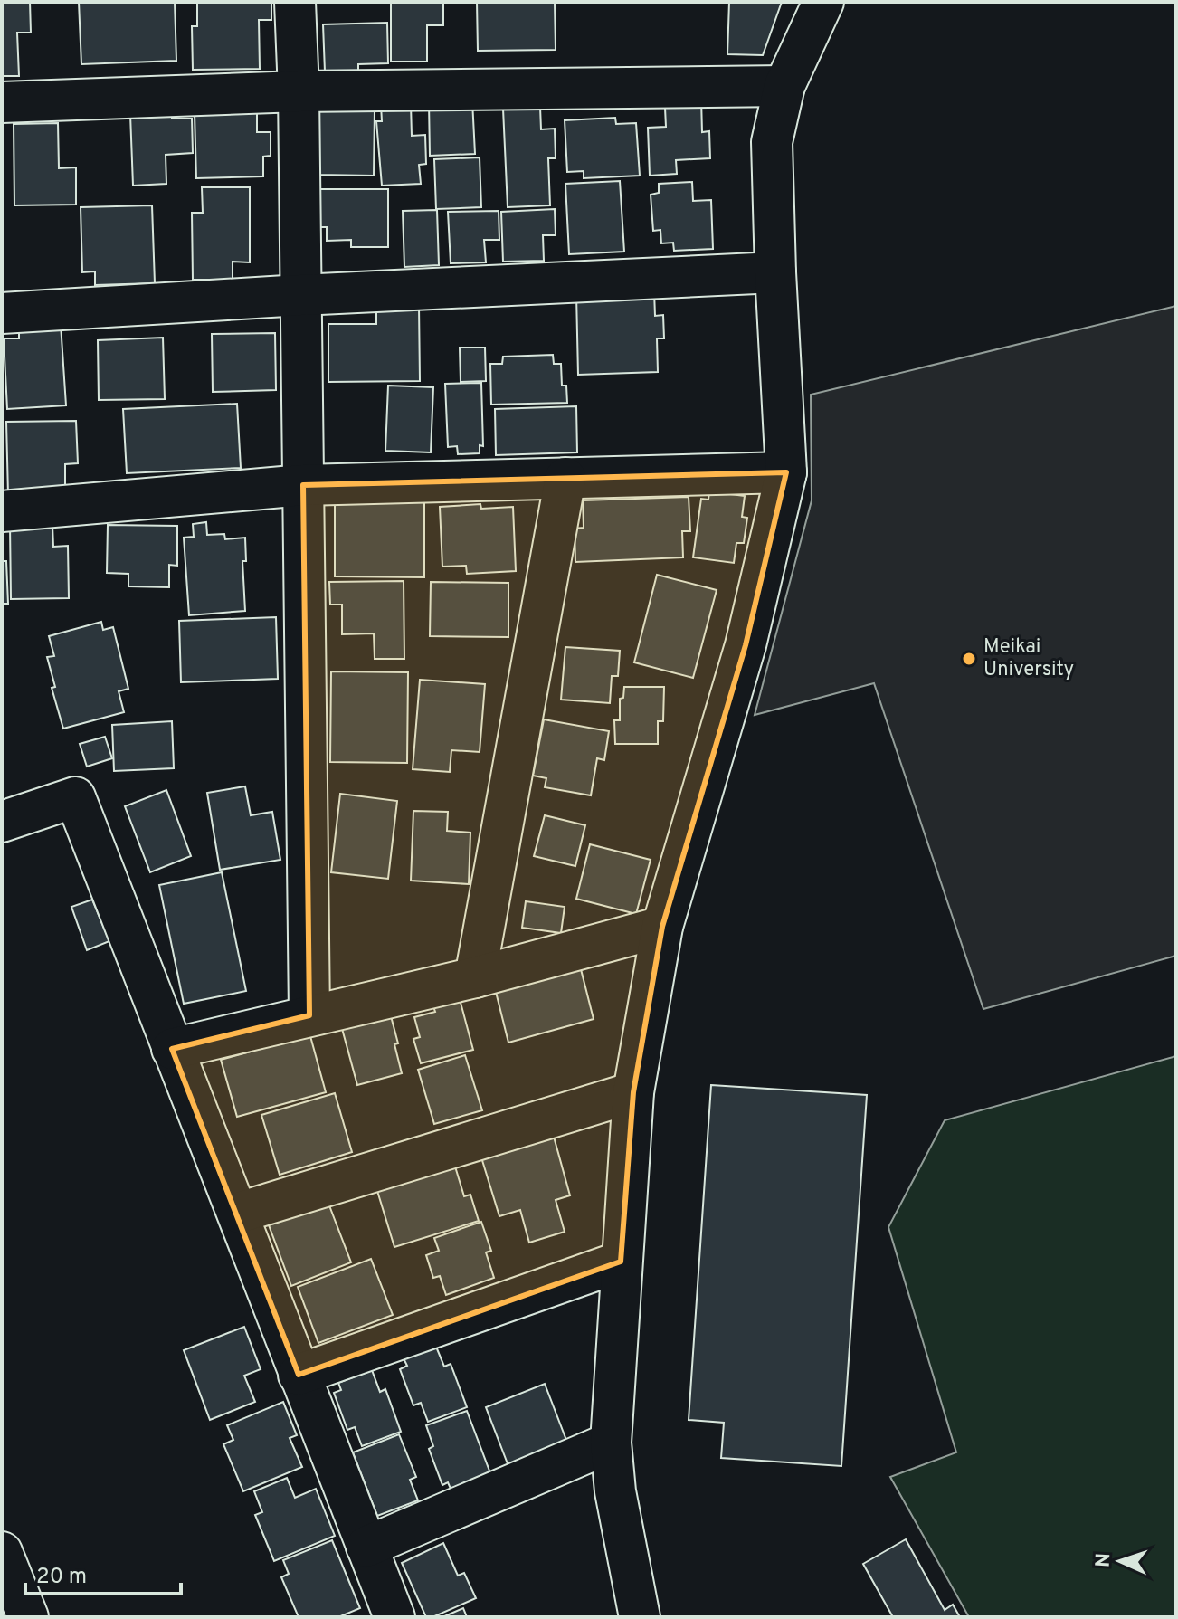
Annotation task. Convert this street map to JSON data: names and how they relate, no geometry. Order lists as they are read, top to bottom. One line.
{"places":["Meikai University"],"scale_bar":"20 m","north":"left"}
